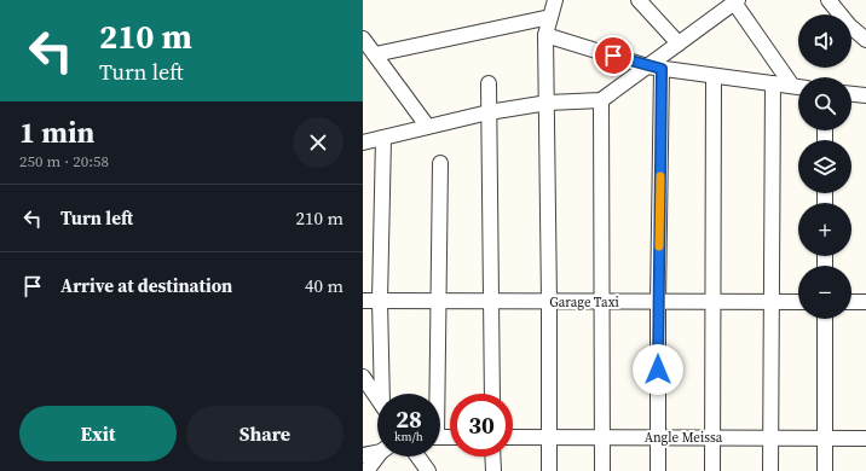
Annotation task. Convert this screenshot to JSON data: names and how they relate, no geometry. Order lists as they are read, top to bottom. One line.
{"streets":{"street":["Garage Taxi","Angle Meissa"]},"page":{"turn":["210 m","Turn left"],"map_buttons":["+","−"],"heading":["1 min","250 m · 20:58"],"list":[{"name":"Turn left","value":"210 m"},{"name":"Arrive at destination","value":"40 m"}],"speed":"28 km/h","limit":"30","buttons":["Exit","Share"]}}
